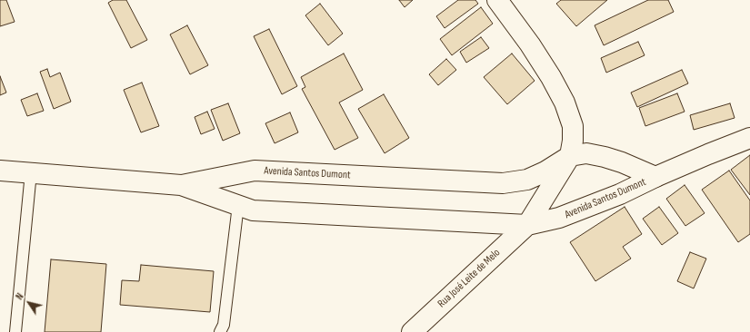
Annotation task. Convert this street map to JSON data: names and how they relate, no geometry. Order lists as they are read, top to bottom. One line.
{"streets":{"street":["Avenida Santos Dumont","Rua José Leite de Melo"]},"crossings":[["Avenida Santos Dumont","Rua José Leite de Melo"]],"north":"top left"}
